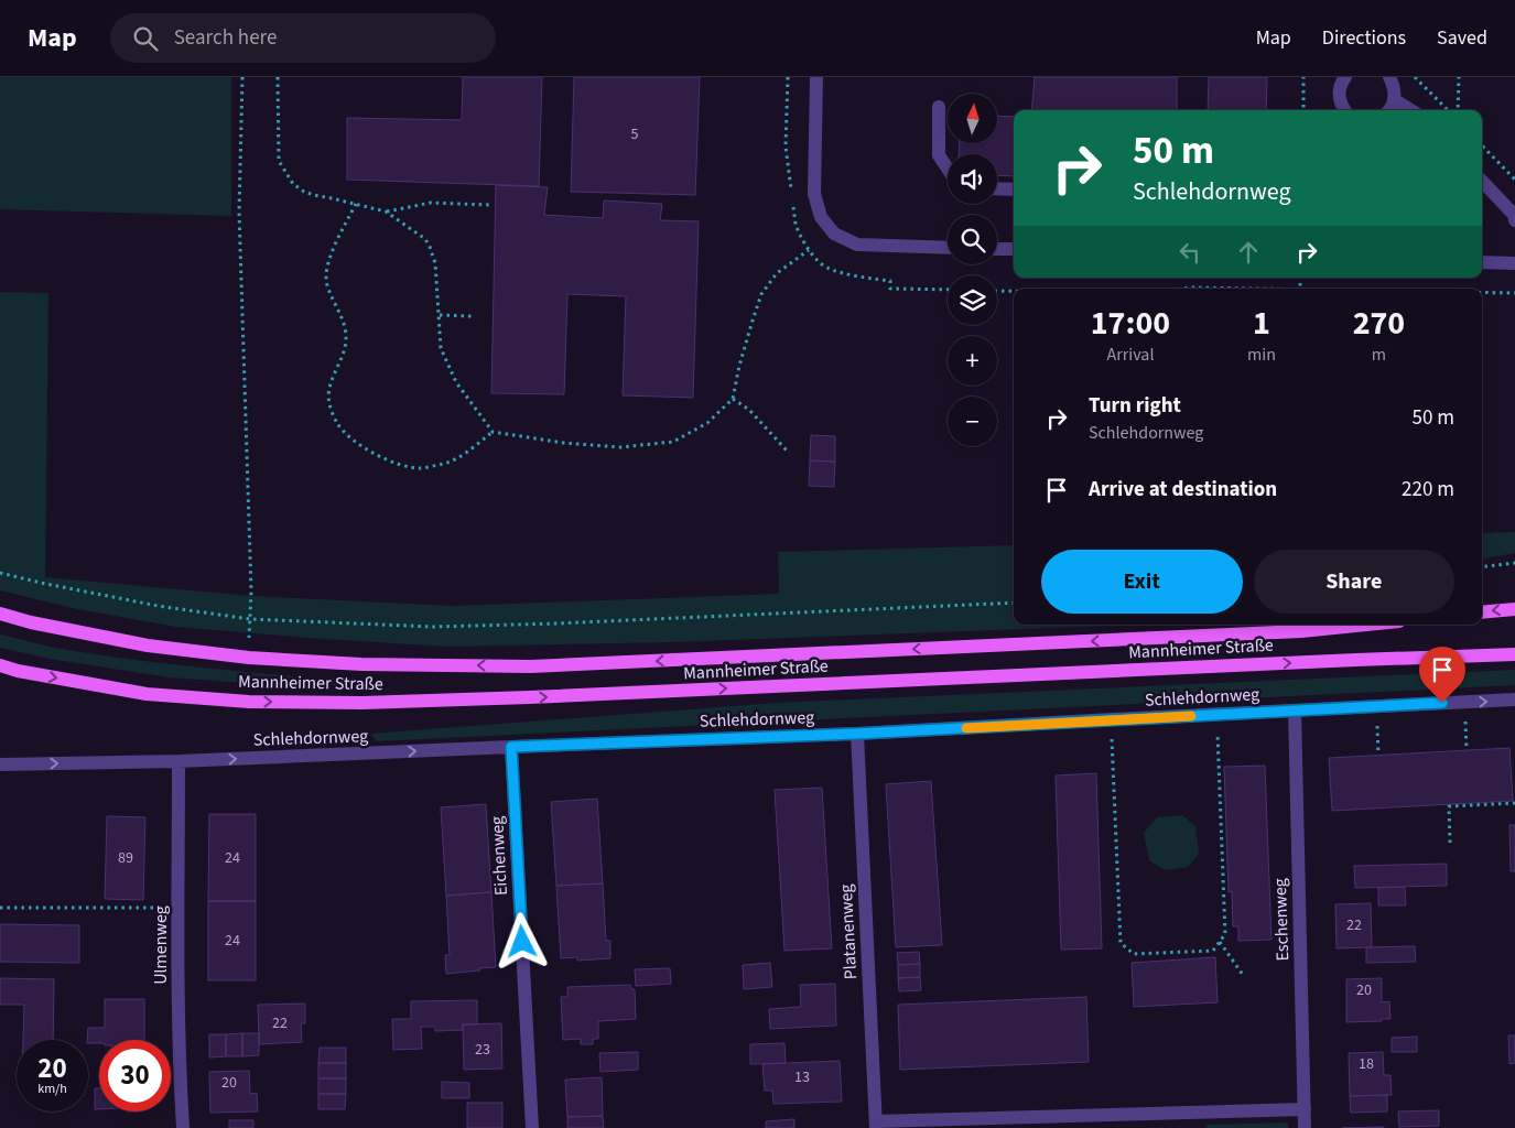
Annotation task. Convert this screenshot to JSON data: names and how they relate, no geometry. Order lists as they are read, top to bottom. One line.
{"streets":{"main road":["Mannheimer Straße"],"street":["Schlehdornweg","Eichenweg","Eschenweg","Platanenweg","Ulmenweg"]},"crossings":[["Schlehdornweg","Eichenweg"],["Schlehdornweg","Eschenweg"],["Schlehdornweg","Platanenweg"],["Schlehdornweg","Ulmenweg"]],"one_way":["Schlehdornweg"],"house_numbers":["5","89","24","22","24","20","22","23","18","13","20"],"north":"top","page":{"header":"Map","search":"Search here","nav":["Map","Directions","Saved"],"map_buttons":["+","−"],"turn":["50 m","Schlehdornweg"],"eta":["17:00","Arrival","1","min","270","m"],"list":[{"name":"Turn right","note":"Schlehdornweg","value":"50 m"},{"name":"Arrive at destination","value":"220 m"}],"buttons":["Exit","Share"],"speed":"20 km/h","limit":"30"}}
